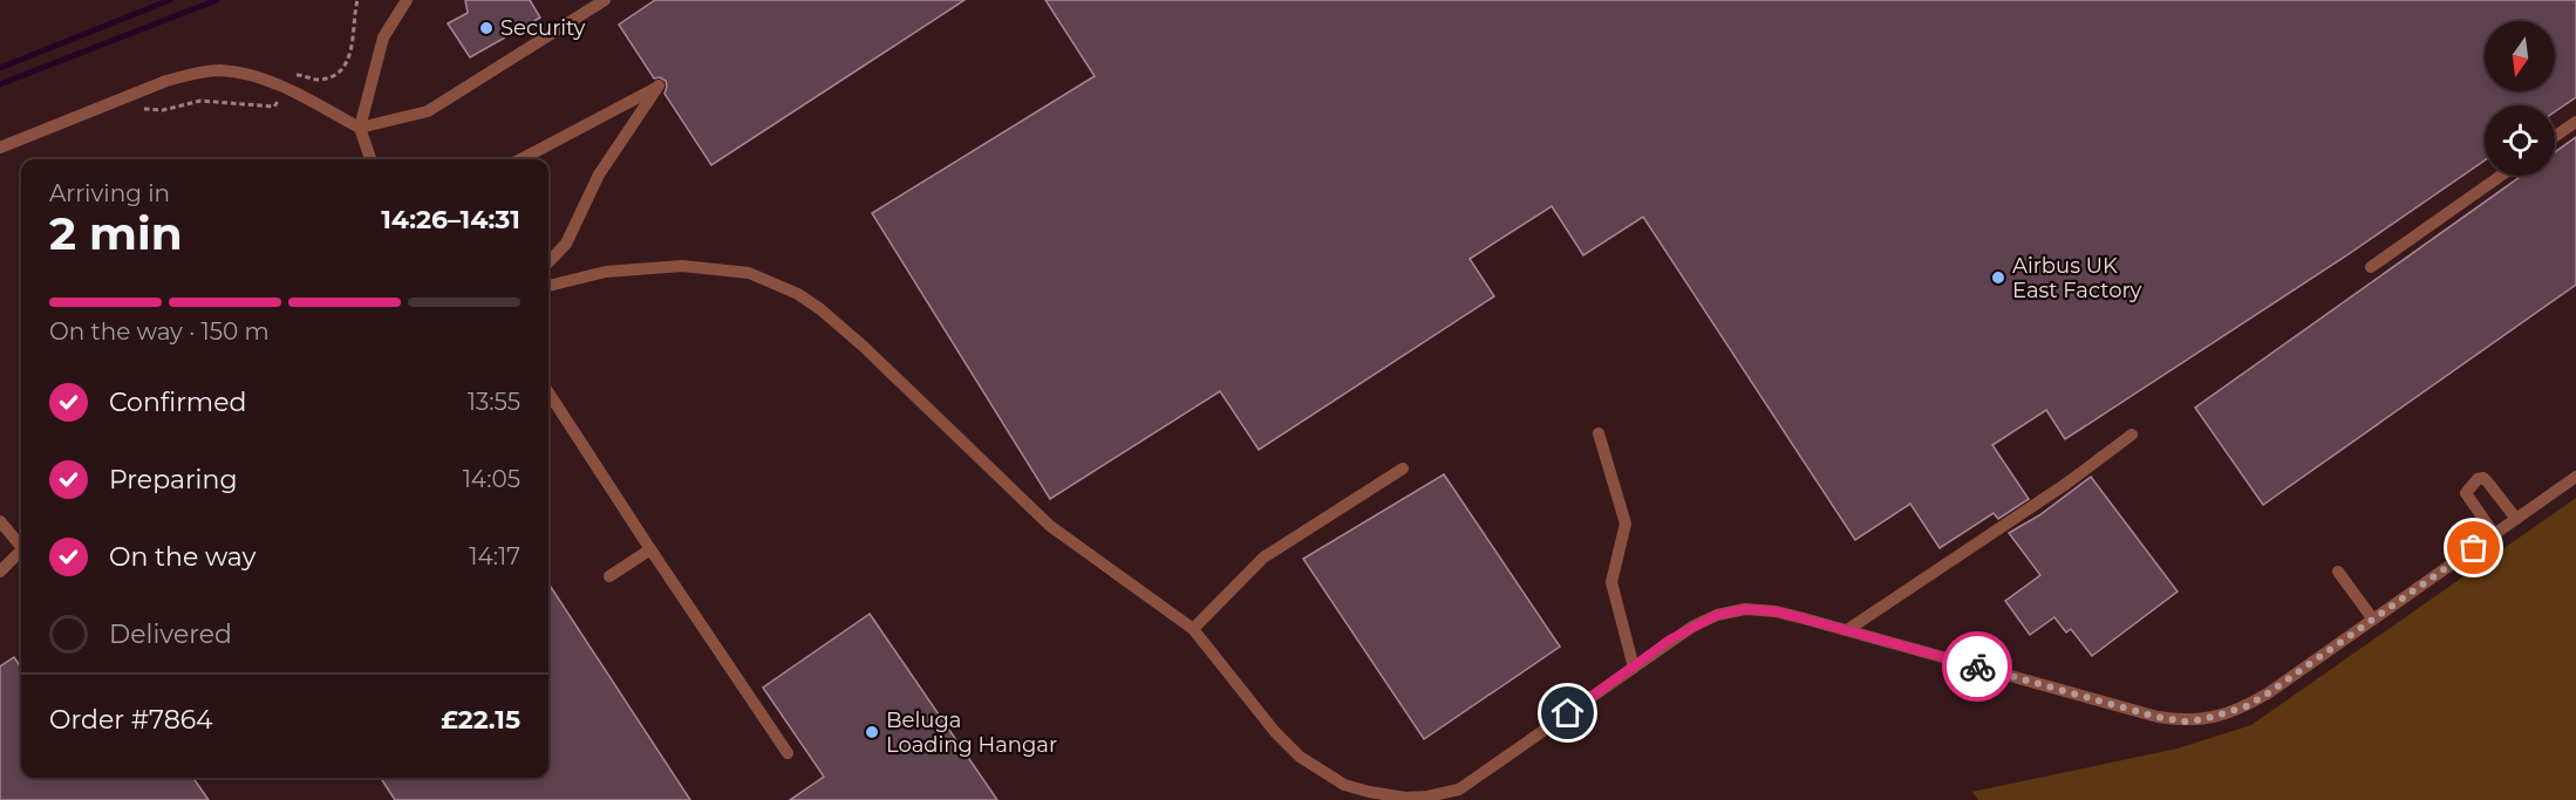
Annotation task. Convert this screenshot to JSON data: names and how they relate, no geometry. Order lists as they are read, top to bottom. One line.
{"places":["Security","Airbus UK East Factory","Beluga Loading Hangar"],"north":"bottom","page":{"heading":["2 min","Arriving in","14:26–14:31"],"panel":["Order #7864","£22.15"],"bar":"On the way · 150 m","list":[["Confirmed","13:55"],["Preparing","14:05"],["On the way","14:17"],"Delivered"]}}
